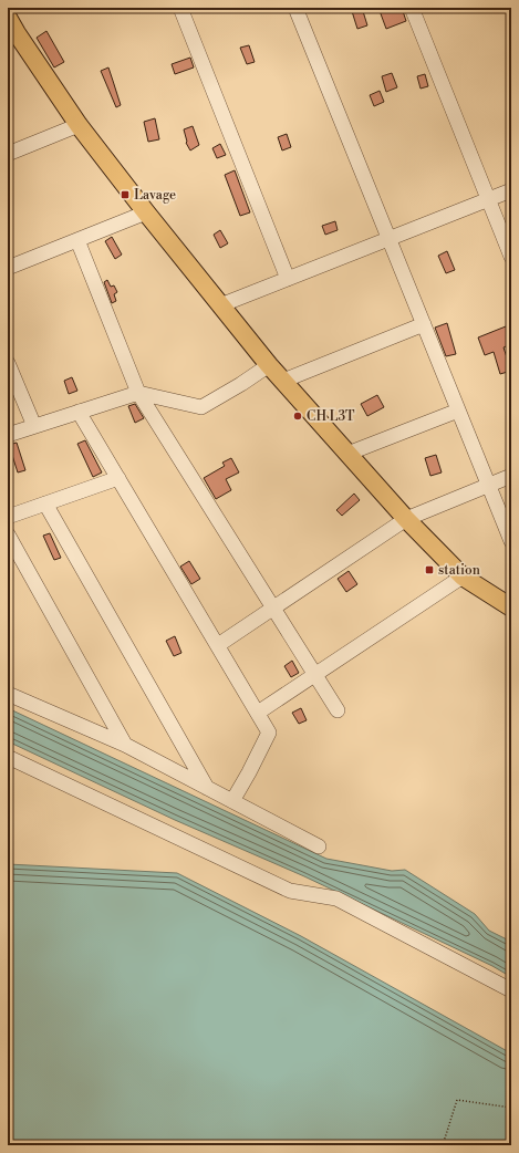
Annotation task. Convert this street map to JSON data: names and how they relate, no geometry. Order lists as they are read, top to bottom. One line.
{"places":{"transit":["Lavage","station"],"other":["CH L3T"]}}
